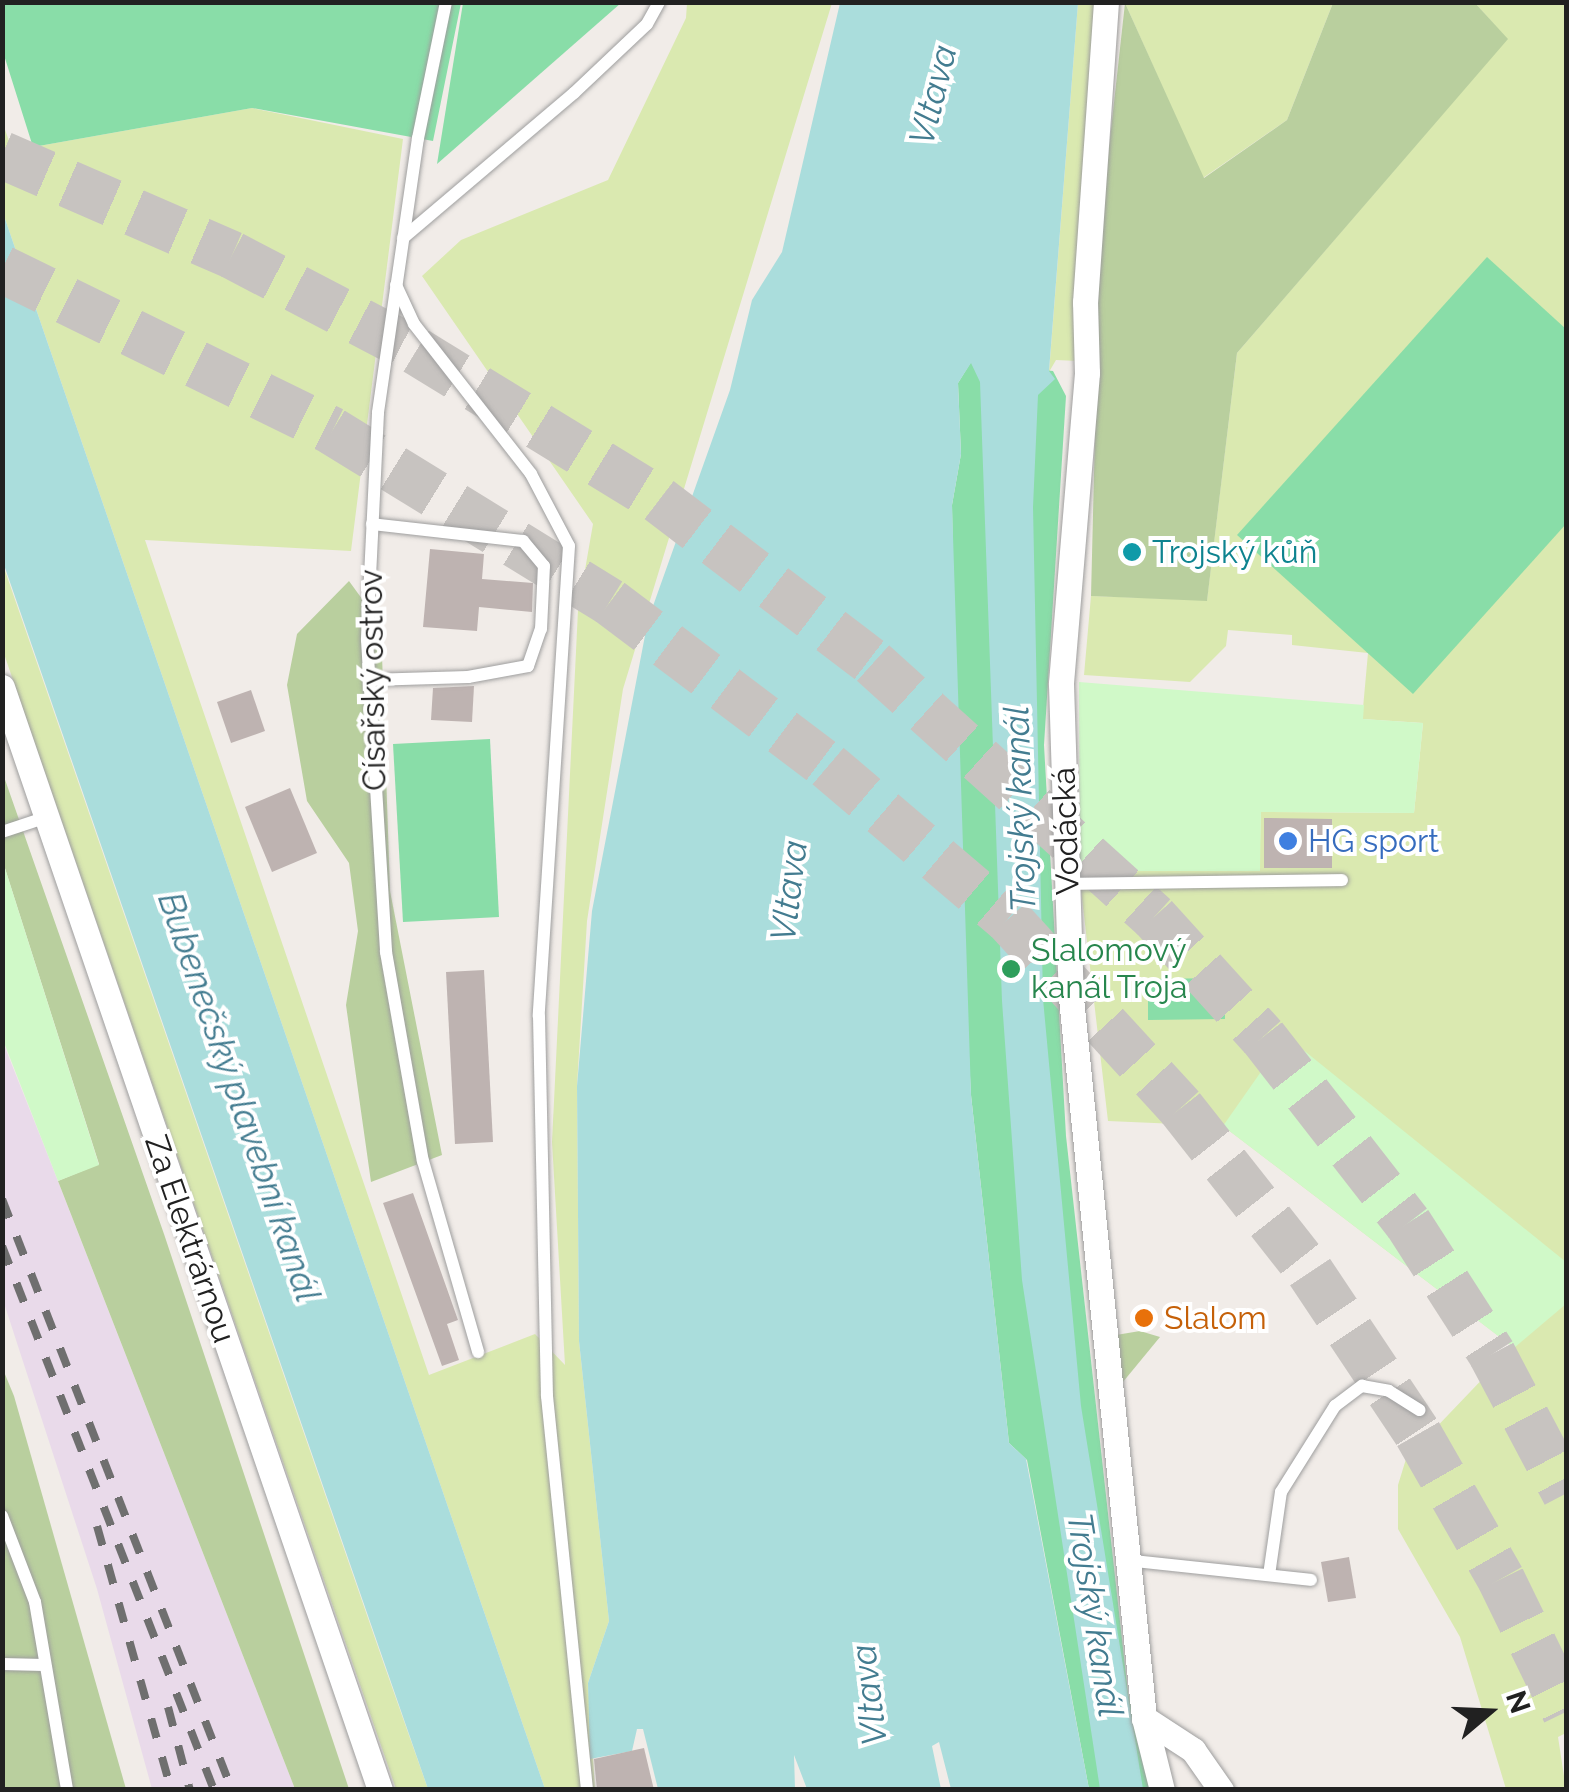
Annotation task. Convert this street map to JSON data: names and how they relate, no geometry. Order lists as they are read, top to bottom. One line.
{"streets":{"street":["Vodácká","Za Elektrárnou"],"lane":["Císařský ostrov"]},"water":["Vltava","Trojský kanál","Bubenečský plavební kanál"],"places":["Trojský kůň","HG sport","Slalomový kanál Troja","Slalom"],"north":"right"}
